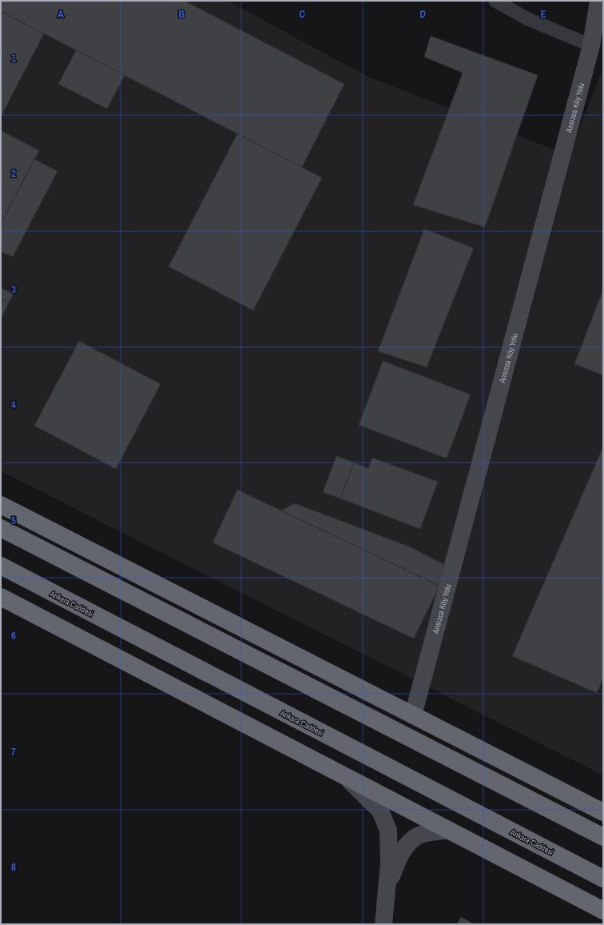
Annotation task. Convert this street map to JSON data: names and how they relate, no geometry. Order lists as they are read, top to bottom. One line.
{"streets":{"highway":["Ankara Caddesi"],"street":["Ansızca Köy Yolu"]},"grid":{"columns":["A","B","C","D","E"],"rows":["1","2","3","4","5","6","7","8"]}}
